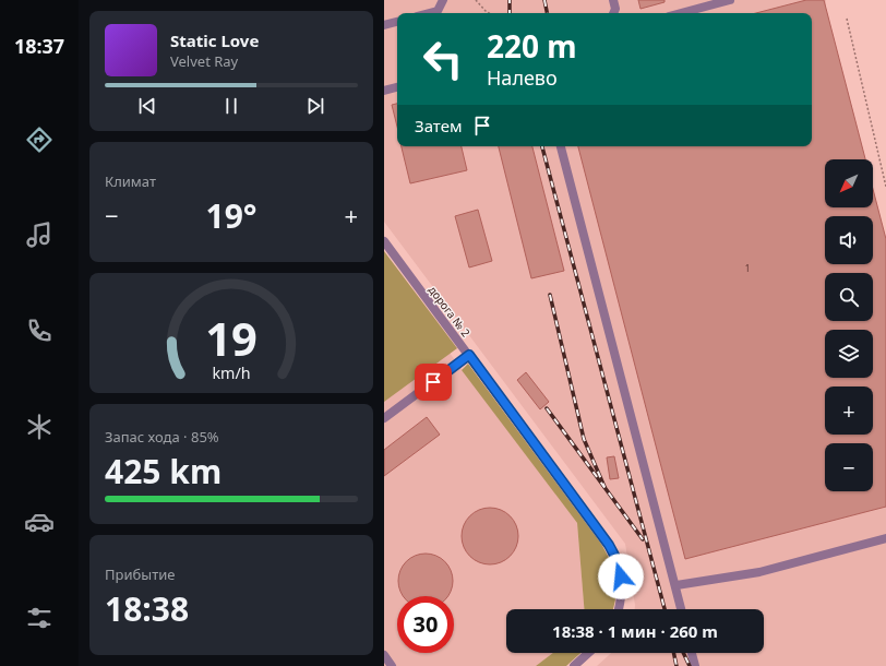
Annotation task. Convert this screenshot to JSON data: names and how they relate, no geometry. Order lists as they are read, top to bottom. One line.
{"streets":{"street":["дорога № 2"]},"house_numbers":["1"],"north":"bottom left","page":{"tabs":"18:37","turn":["220 m","Налево"],"song":["Static Love","Velvet Ray"],"then":"Затем","tile":["Климат",["Запас хода · 85%","425 km"],["Прибытие","18:38"]],"map_buttons":["+","−"],"heat":["−","19°","+"],"limit":"30","trip":"18:38 · 1 мин · 260 m","gauge":["19","km/h"]}}
